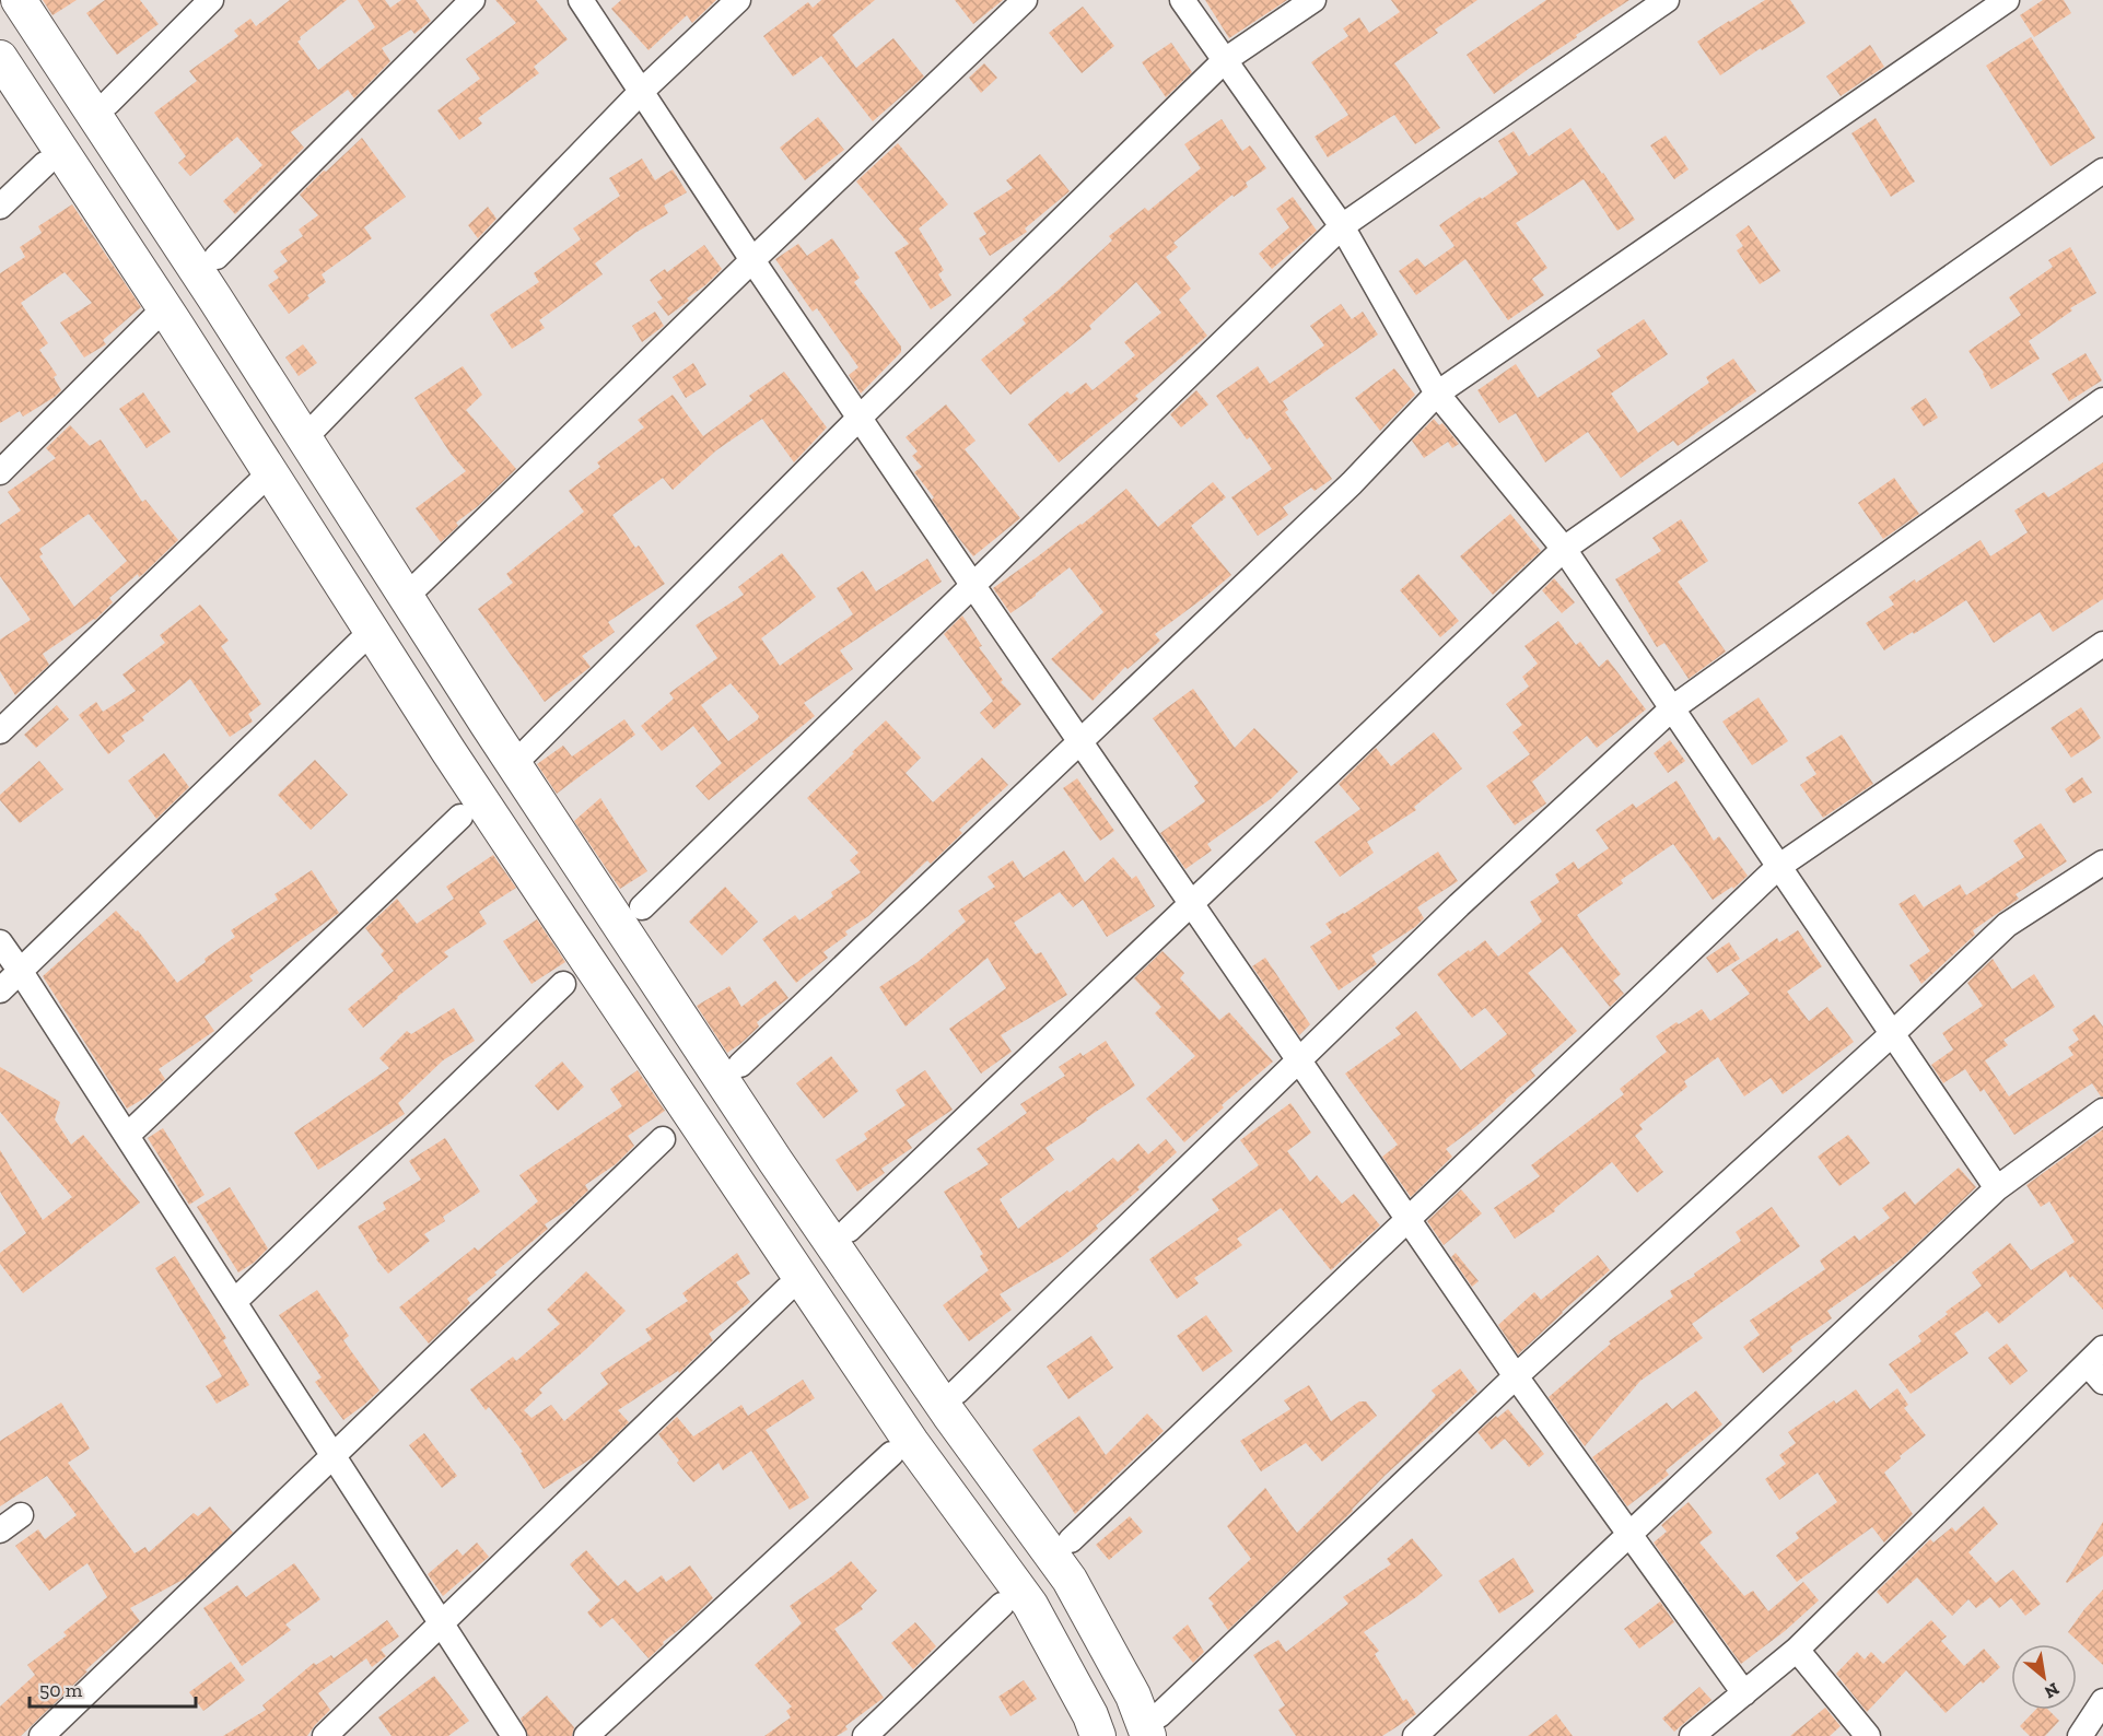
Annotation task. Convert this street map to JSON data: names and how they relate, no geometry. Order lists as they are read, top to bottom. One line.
{"scale_bar":"50 m","north":"bottom right"}
